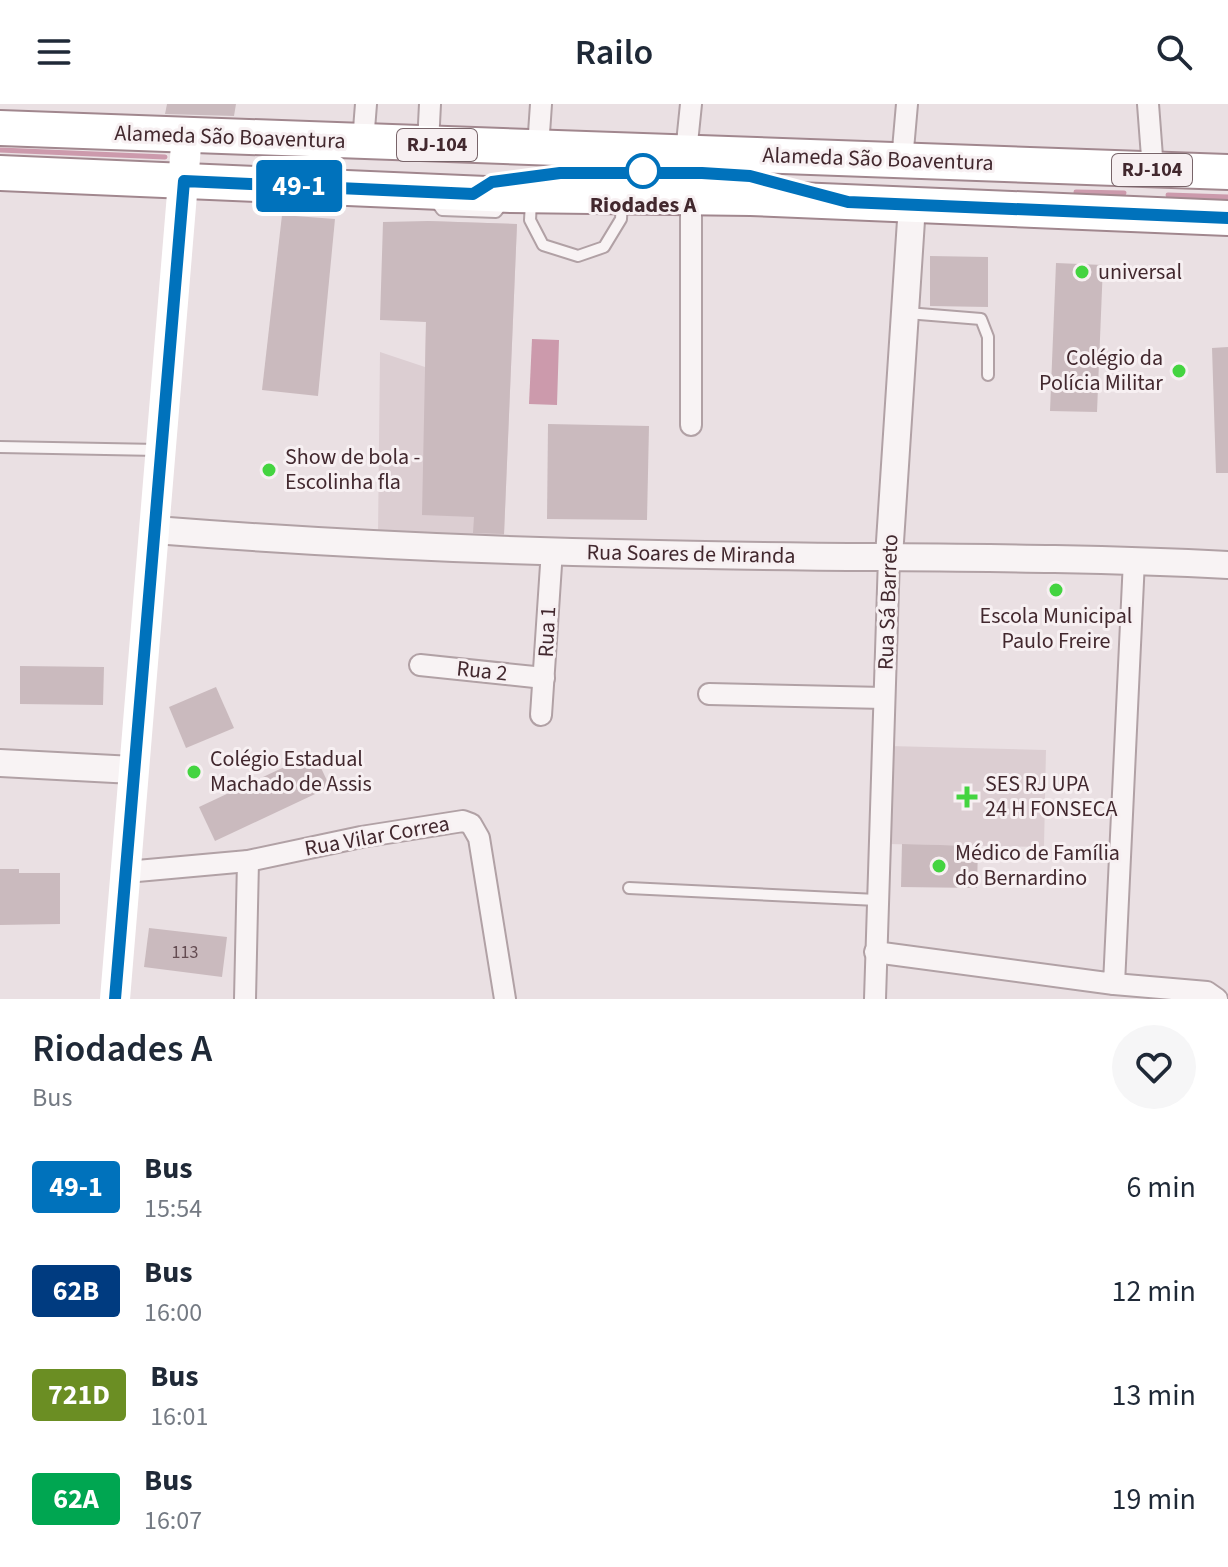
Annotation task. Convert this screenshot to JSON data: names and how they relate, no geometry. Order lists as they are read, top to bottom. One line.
{"streets":{"highway":["Alameda São Boaventura","RJ-104"],"street":["Rua Soares de Miranda","Rua Sá Barreto","Rua 1","Rua 2","Rua Vilar Correa"]},"crossings":[["Alameda São Boaventura","Rua Sá Barreto"],["Rua Soares de Miranda","Rua Sá Barreto"],["Rua Soares de Miranda","Rua 1"],["Rua 1","Rua 2"]],"places":{"other":["Riodades A","universal","Colégio da Polícia Militar","Show de bola - Escolinha fla","Escola Municipal Paulo Freire","Colégio Estadual Machado de Assis","Médico de Família do Bernardino"],"health":["SES RJ UPA 24 H FONSECA"]},"lines":["bus line 49-1"],"house_numbers":["113"],"page":{"header":"Railo","on_map":"49-1","heading":["Riodades A","Bus"],"list":[{"mark":"49-1","name":"Bus","note":"15:54","value":"6 min"},{"mark":"62B","name":"Bus","note":"16:00","value":"12 min"},{"mark":"721D","name":"Bus","note":"16:01","value":"13 min"},{"mark":"62A","name":"Bus","note":"16:07","value":"19 min"}]}}
